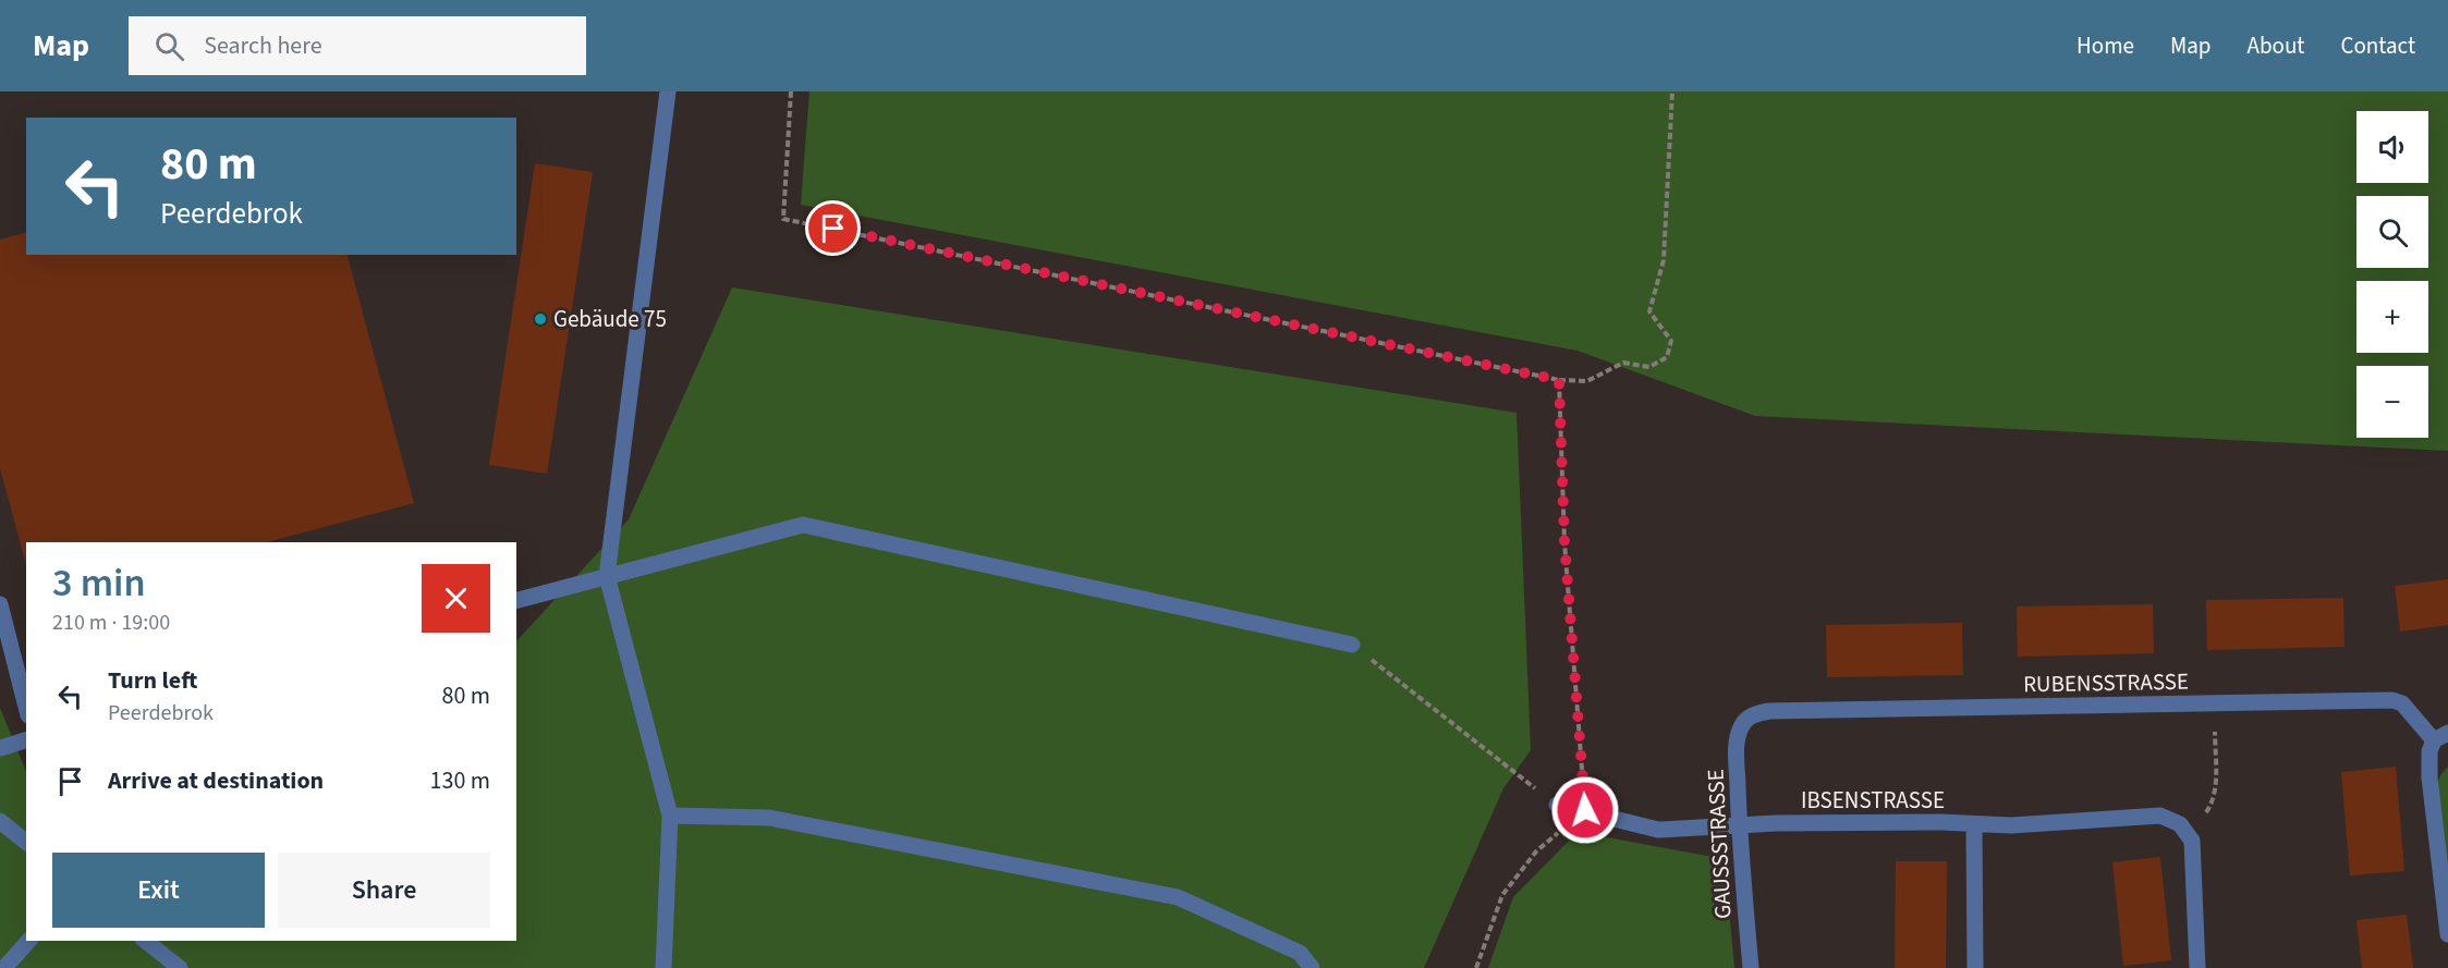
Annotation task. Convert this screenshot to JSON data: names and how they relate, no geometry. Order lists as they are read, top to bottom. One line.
{"streets":{"street":["RUBENSSTRASSE","IBSENSTRASSE","GAUSSSTRASSE"]},"crossings":[["RUBENSSTRASSE","GAUSSSTRASSE"],["IBSENSTRASSE","GAUSSSTRASSE"]],"places":["Gebäude 75"],"page":{"header":"Map","search":"Search here","nav":["Home","Map","About","Contact"],"map_buttons":["+","−"],"turn":["80 m","Peerdebrok"],"heading":["3 min","210 m · 19:00"],"list":[{"name":"Turn left","note":"Peerdebrok","value":"80 m"},{"name":"Arrive at destination","value":"130 m"}],"buttons":["Exit","Share"]}}
